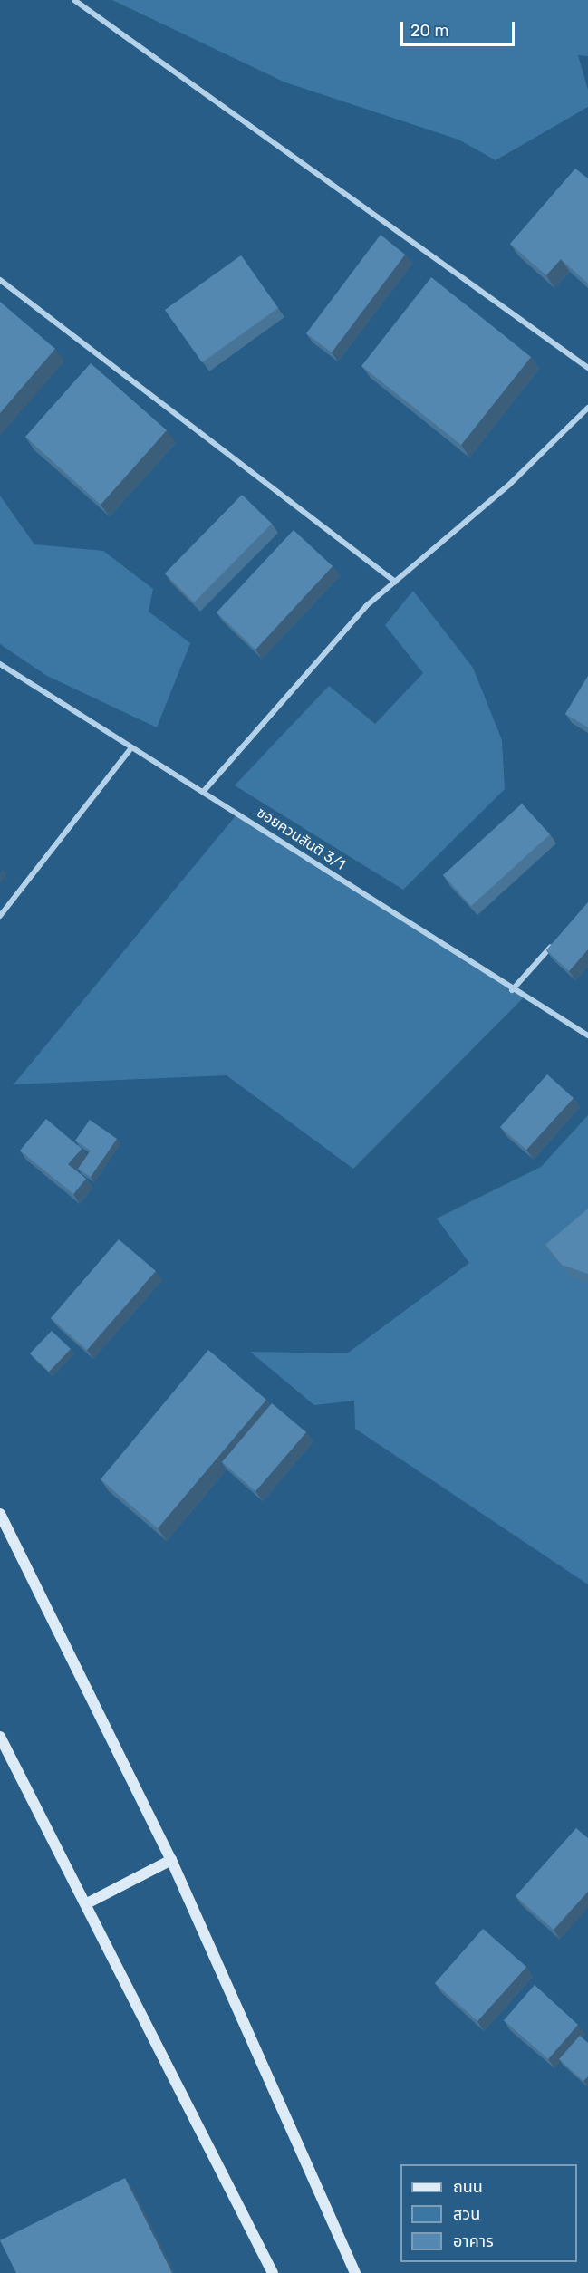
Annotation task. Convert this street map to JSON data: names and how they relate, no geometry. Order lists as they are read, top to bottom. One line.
{"streets":{"street":["ซอยควนสันติ 3/1"]},"legend":["ถนน","สวน","อาคาร"],"scale_bar":"20 m"}
